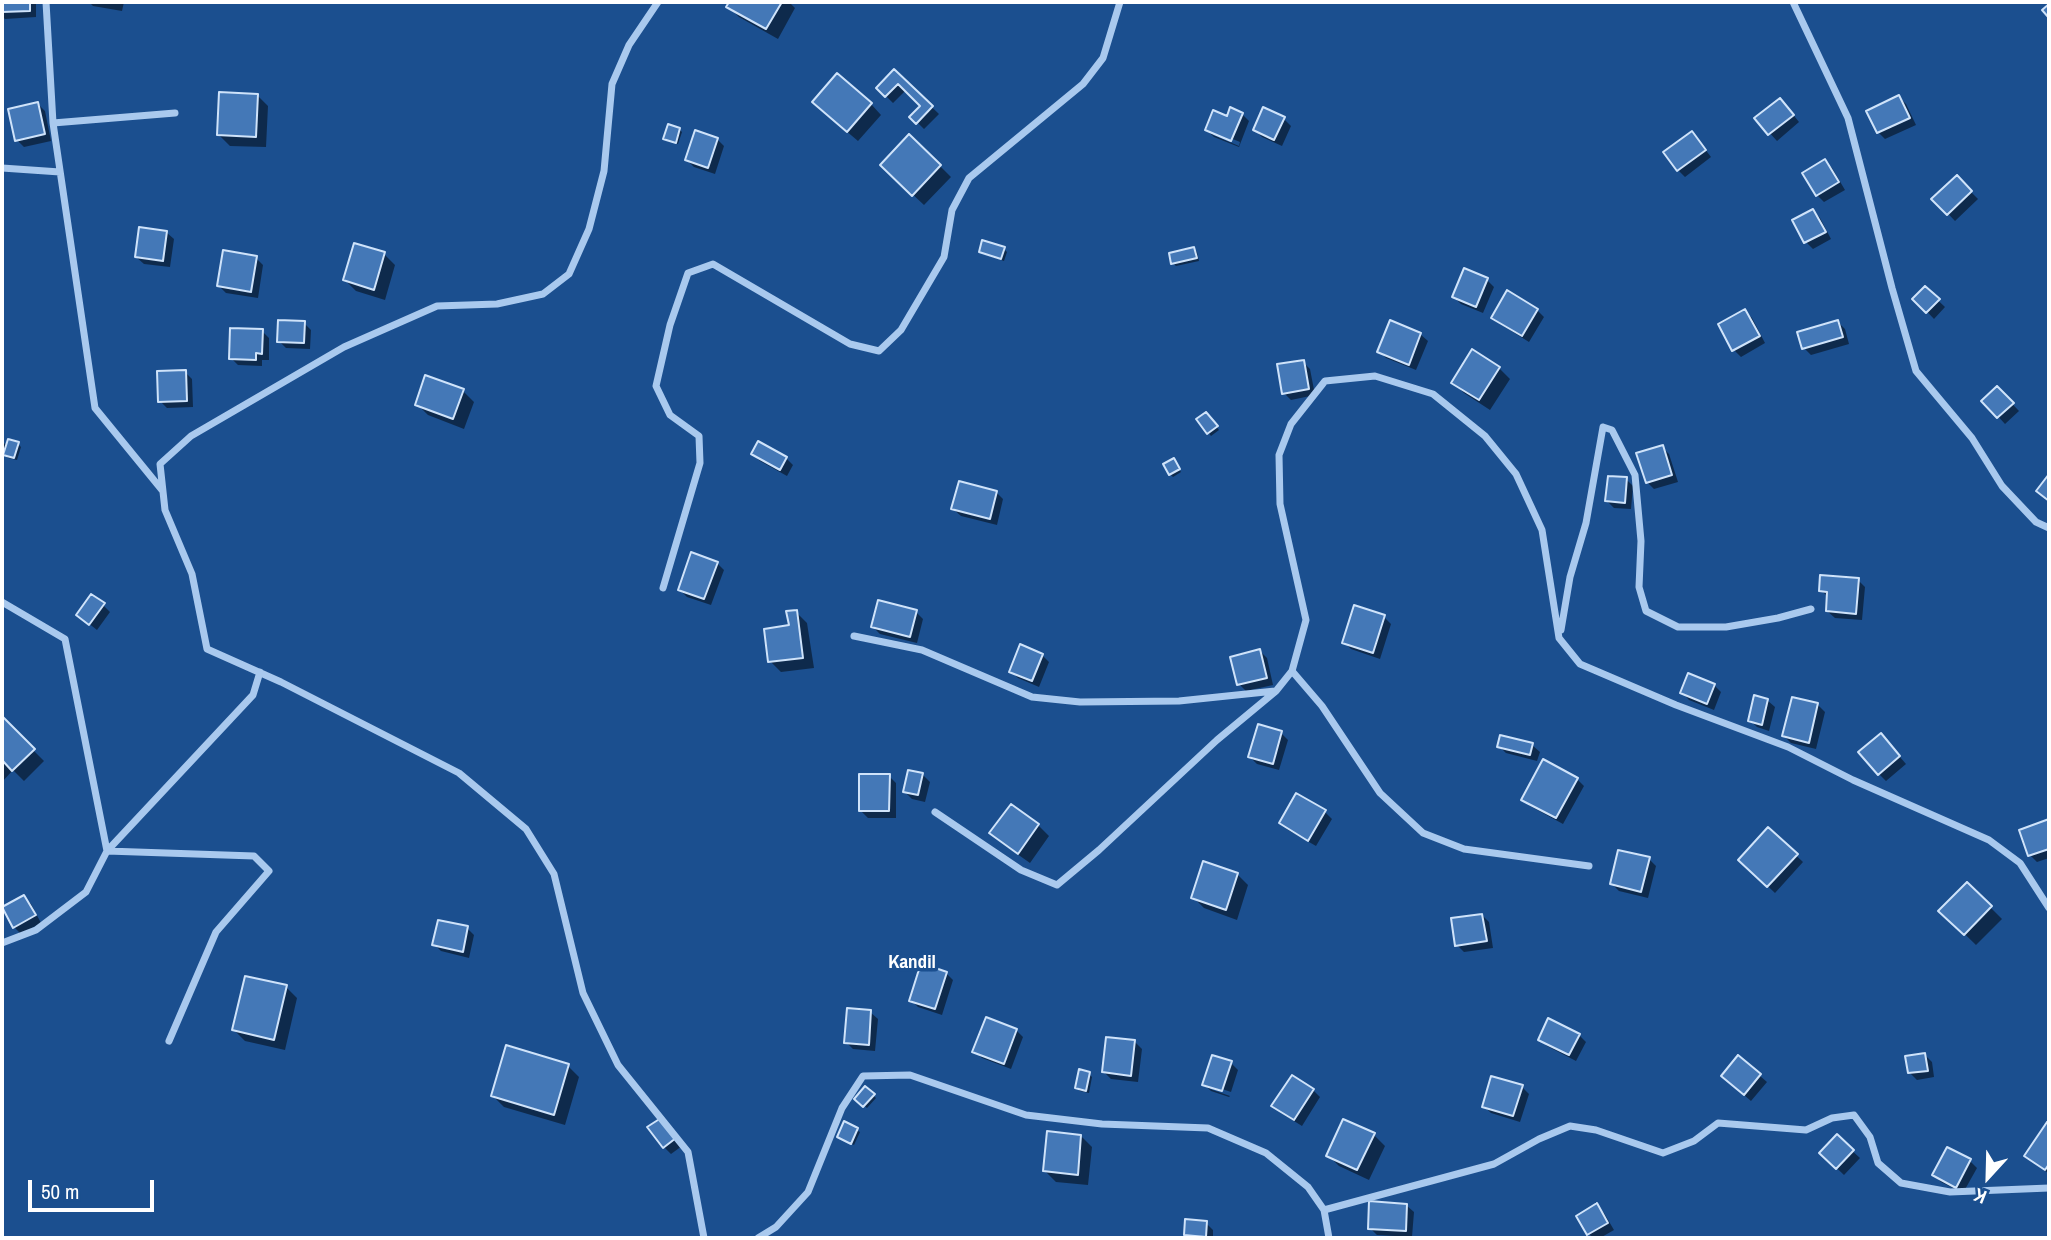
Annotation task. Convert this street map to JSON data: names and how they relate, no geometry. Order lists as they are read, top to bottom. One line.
{"districts":["Kandil"],"scale_bar":"50 m","north":"bottom"}
